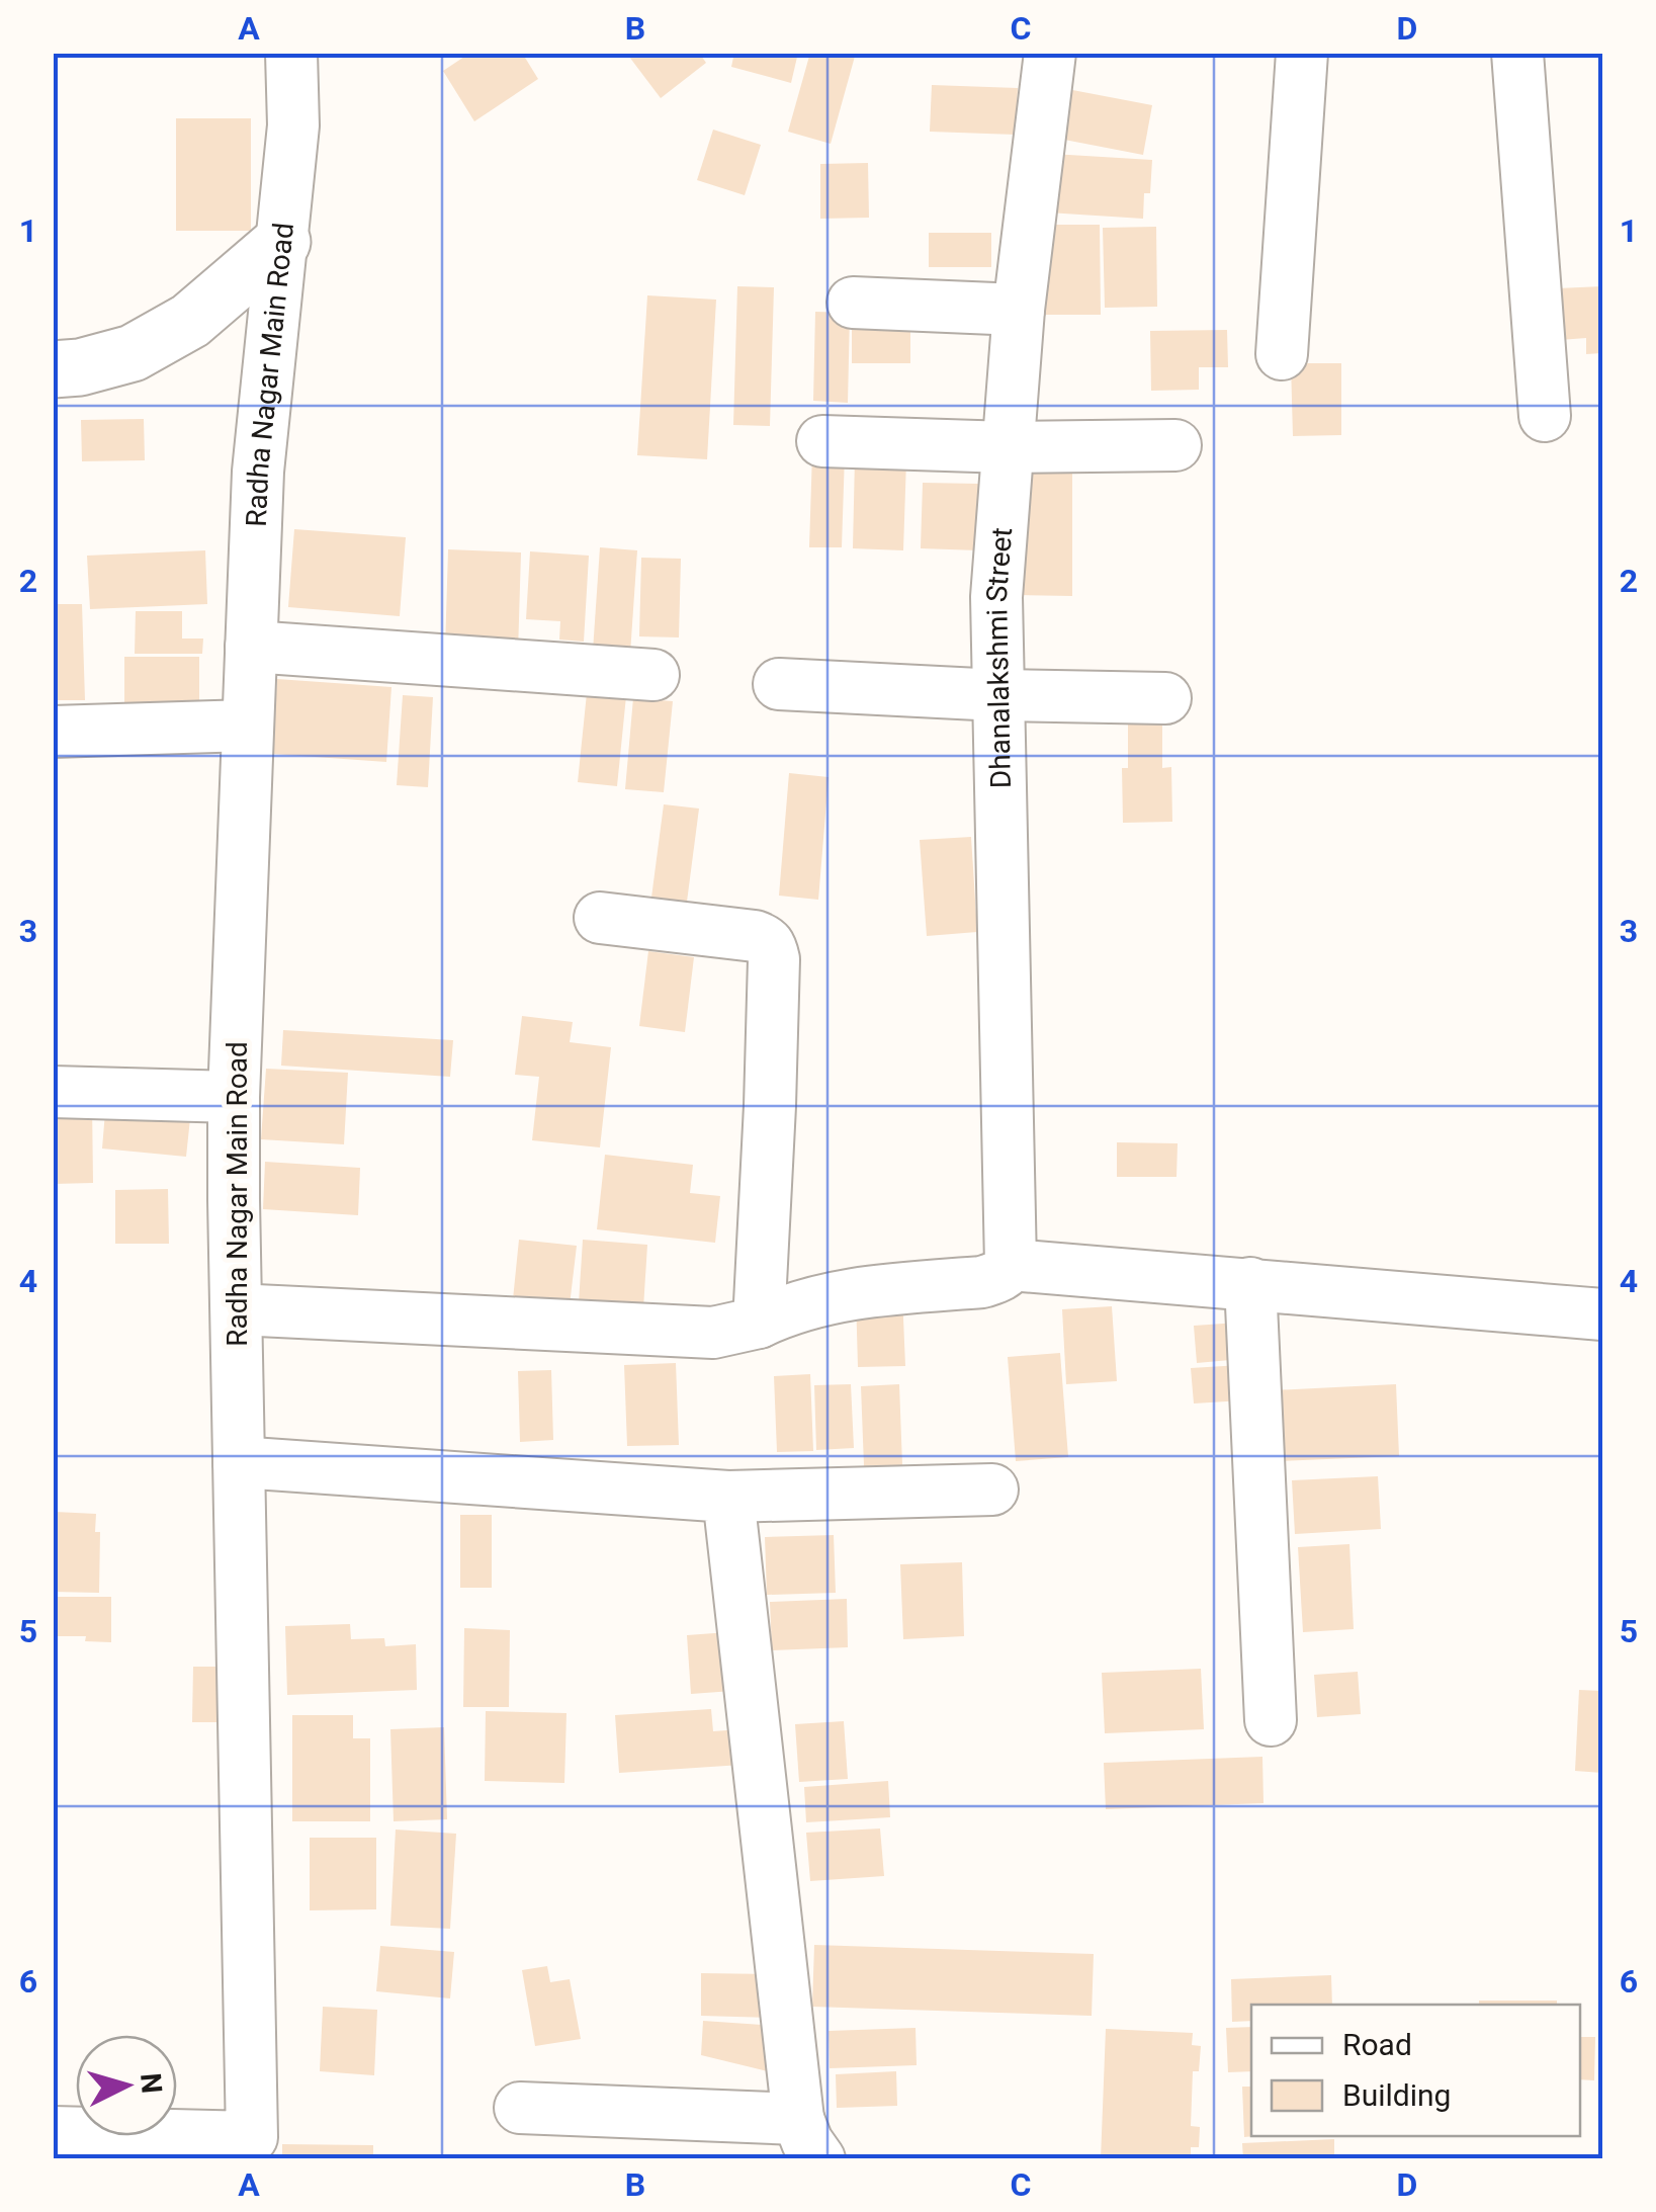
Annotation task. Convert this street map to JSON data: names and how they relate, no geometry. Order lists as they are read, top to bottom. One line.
{"streets":{"street":["Radha Nagar Main Road","Dhanalakshmi Street"]},"legend":["Road","Building"],"north":"right","grid":{"columns":["A","B","C","D"],"rows":["1","2","3","4","5","6"]}}
